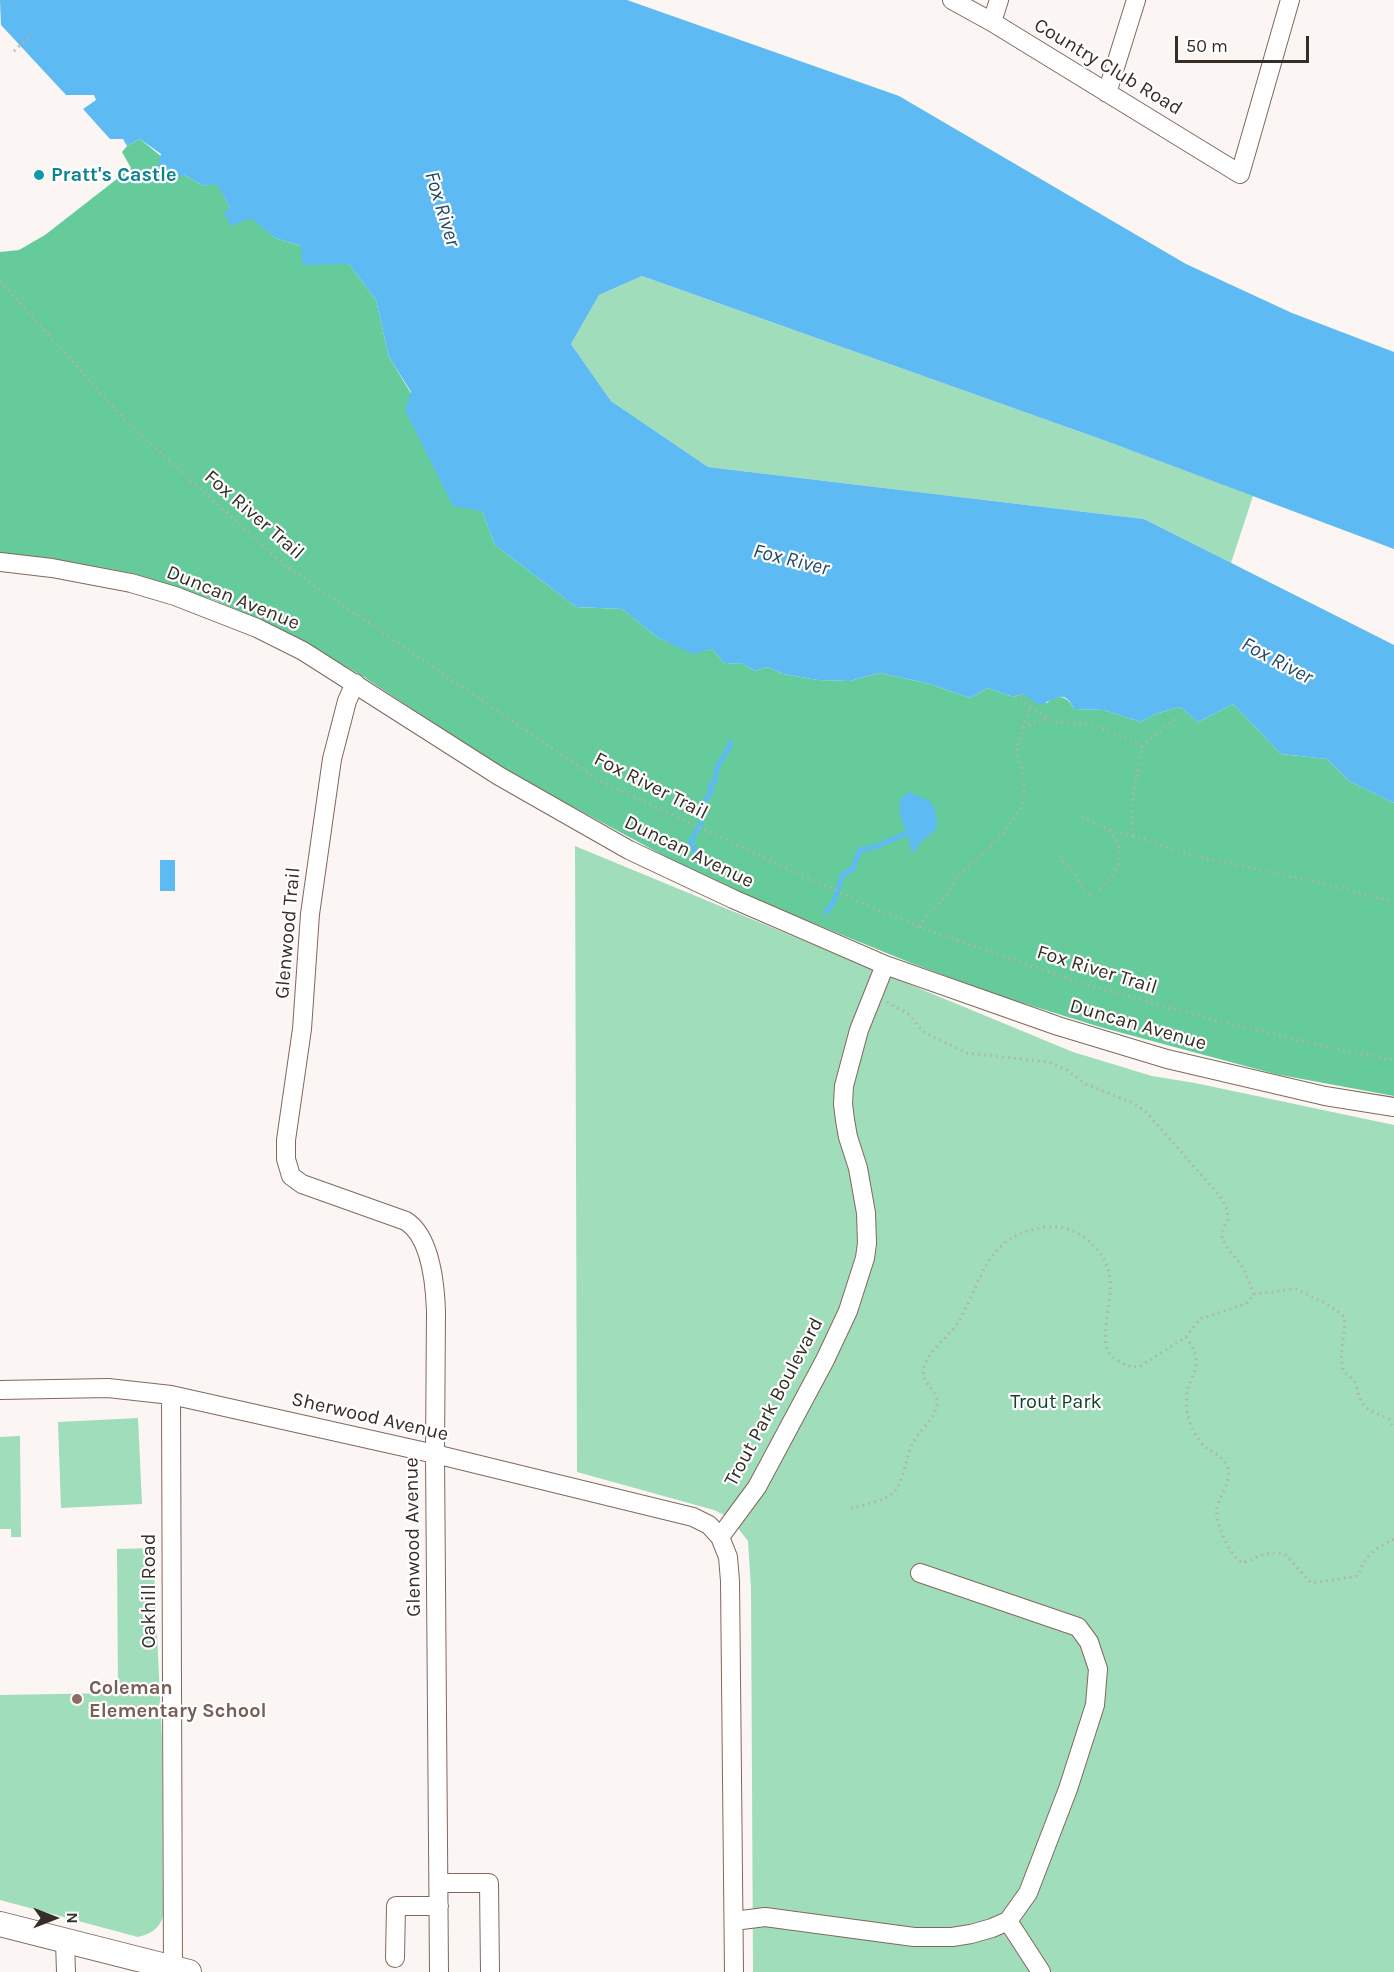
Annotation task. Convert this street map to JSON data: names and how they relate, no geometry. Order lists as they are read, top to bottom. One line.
{"streets":{"street":["Country Club Road","Duncan Avenue","Glenwood Trail","Trout Park Boulevard","Sherwood Avenue","Glenwood Avenue","Oakhill Road"],"path":["Fox River Trail"]},"crossings":[["Duncan Avenue","Glenwood Trail"],["Duncan Avenue","Trout Park Boulevard"],["Glenwood Trail","Glenwood Avenue"],["Trout Park Boulevard","Sherwood Avenue"],["Sherwood Avenue","Glenwood Avenue"],["Sherwood Avenue","Oakhill Road"]],"water":["Fox River"],"parks":["Trout Park"],"places":["Pratt's Castle","Coleman Elementary School"],"scale_bar":"50 m","north":"right"}
